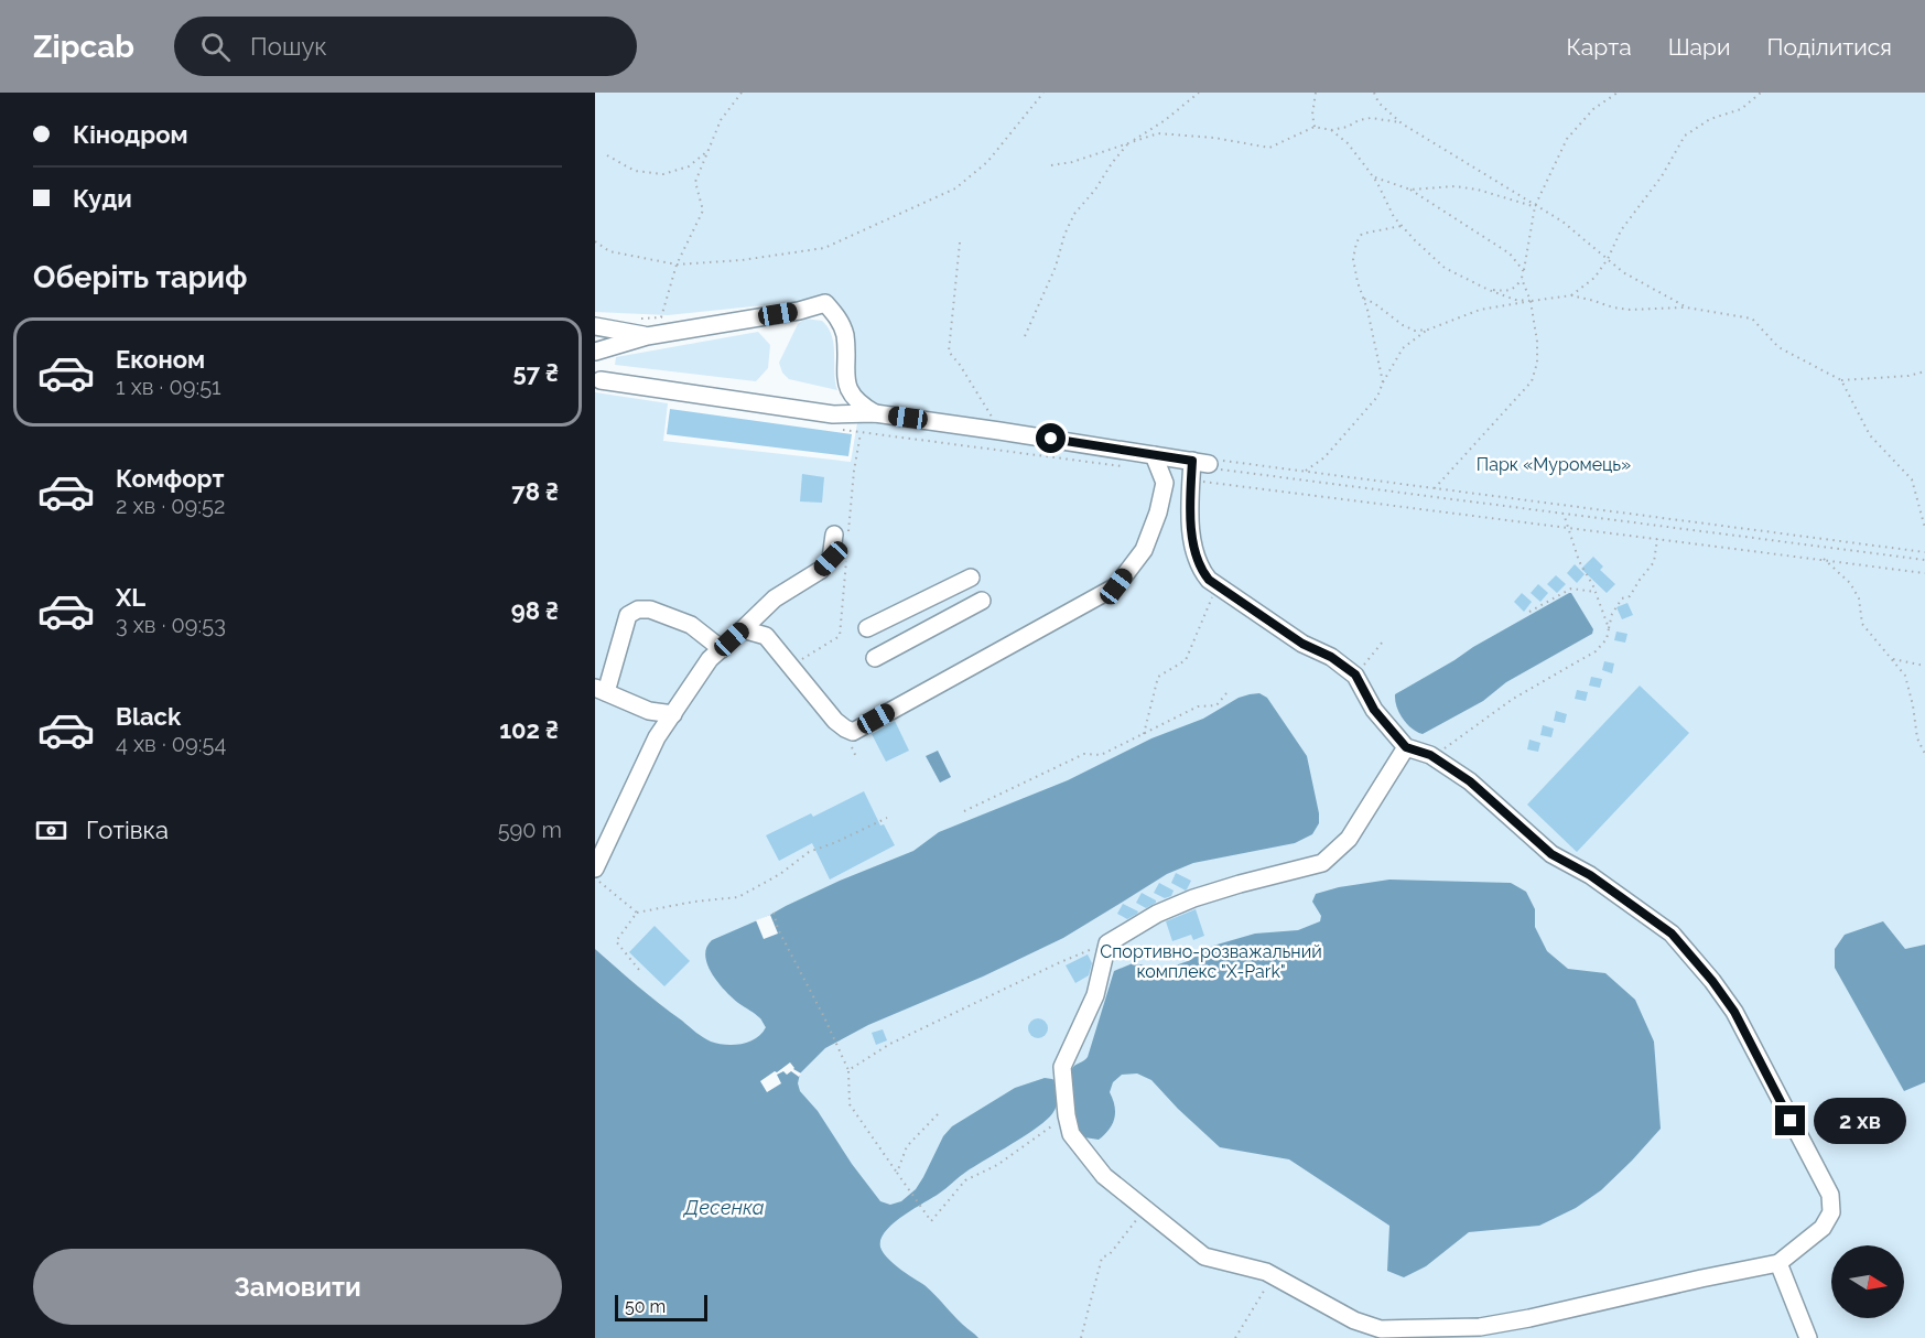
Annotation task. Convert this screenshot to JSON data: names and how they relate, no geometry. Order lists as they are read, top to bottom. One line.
{"water":["Десенка"],"parks":["Парк «Муромець»","Спортивно-розважальний комплекс \"Х-Park\""],"scale_bar":"50 m","north":"right","page":{"header":"Zipcab","search":"Пошук","nav":["Карта","Шари","Поділитися"],"banner":["Кінодром","Куди"],"heading":"Оберіть тариф","list":[{"name":"Економ","note":"1 хв · 09:51","value":"57 ₴"},{"name":"Комфорт","note":"2 хв · 09:52","value":"78 ₴"},{"name":"XL","note":"3 хв · 09:53","value":"98 ₴"},{"name":"Black","note":"4 хв · 09:54","value":"102 ₴"}],"pay":["Готівка","590 m"],"bubble":"2 хв","buttons":"Замовити","scale":"50 m"}}
